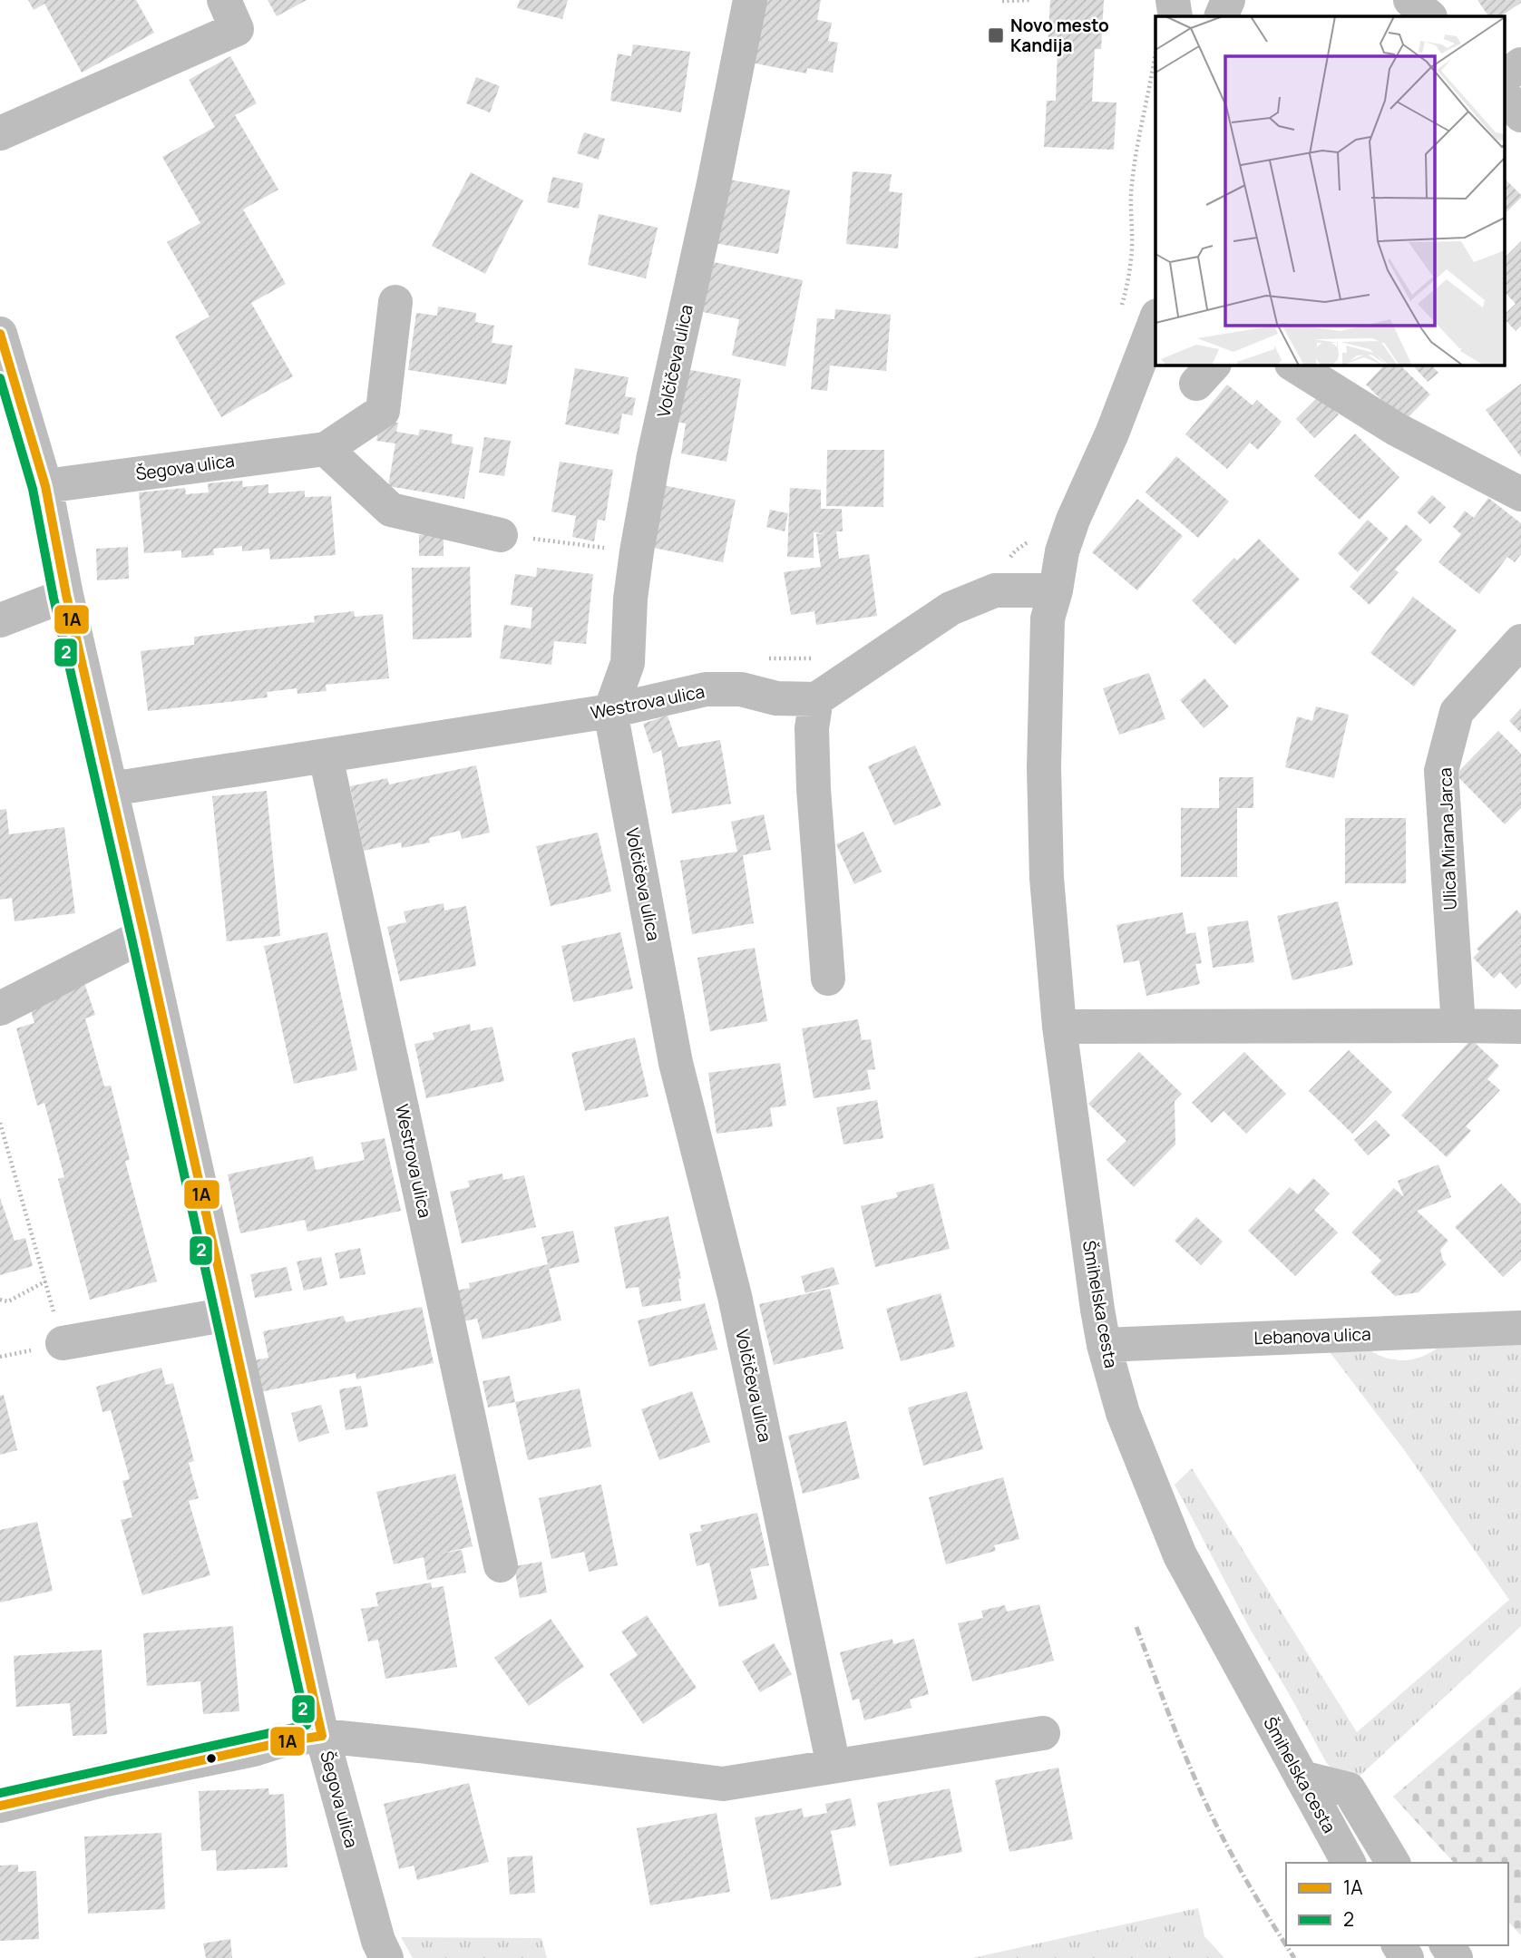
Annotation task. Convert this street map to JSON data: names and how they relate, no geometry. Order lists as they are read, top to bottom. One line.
{"streets":{"street":["Volčičeva ulica","Šegova ulica","Westrova ulica","Ulica Mirana Jarca","Šmihelska cesta","Lebanova ulica"]},"crossings":[["Volčičeva ulica","Westrova ulica"],["Šegova ulica","Westrova ulica"],["Šmihelska cesta","Lebanova ulica"]],"places":{"transit":["Novo mesto Kandija"]},"lines":["transit line 1A","transit line 2"],"legend":["1A","2"]}
